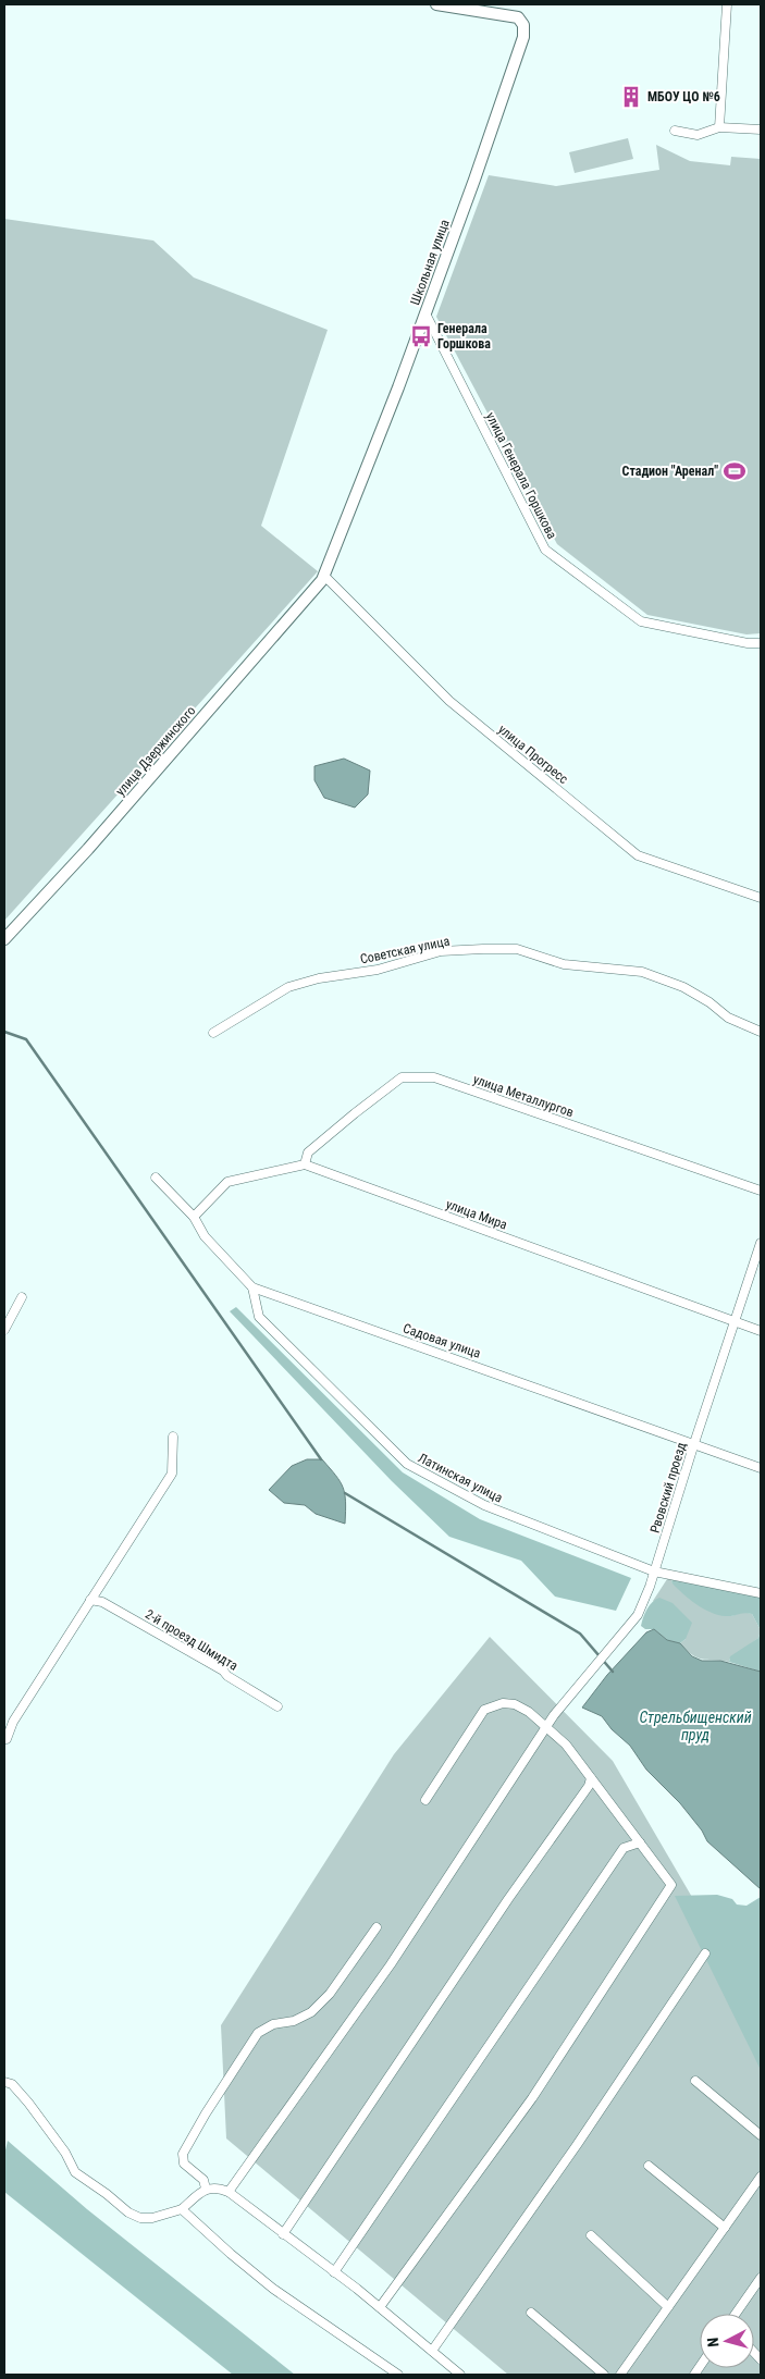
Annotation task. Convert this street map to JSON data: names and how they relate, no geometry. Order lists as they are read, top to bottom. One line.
{"streets":{"street":["Школьная улица","улица Генерала Горшкова","улица Дзержинского","улица Прогресс","Советская улица","улица Металлургов","улица Мира","Садовая улица","Латинская улица","Рвовский проезд","2-й проезд Шмидта"]},"crossings":[["Школьная улица","улица Генерала Горшкова"],["Школьная улица","улица Дзержинского"],["Школьная улица","улица Прогресс"],["улица Дзержинского","улица Прогресс"],["улица Металлургов","улица Мира"],["улица Мира","Рвовский проезд"],["Садовая улица","Латинская улица"],["Садовая улица","Рвовский проезд"],["Латинская улица","Рвовский проезд"]],"water":["Стрельбищенский пруд"],"places":{"building":["МБОУ ЦО №6"],"bus stop":["Генерала Горшкова"],"sports":["Стадион \"Аренал\""]},"north":"left"}
